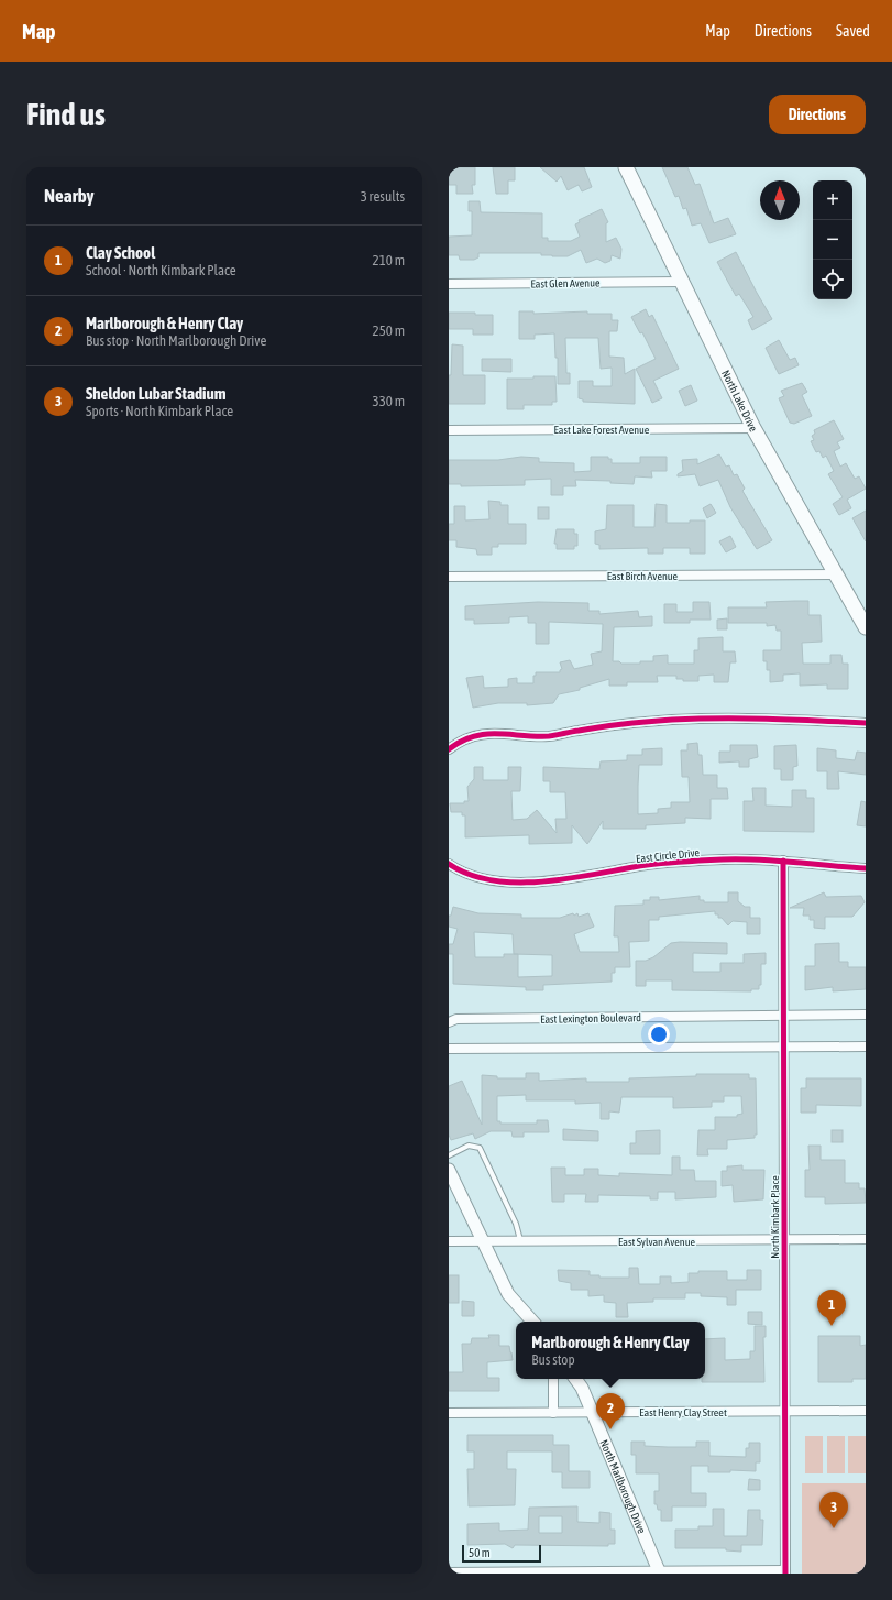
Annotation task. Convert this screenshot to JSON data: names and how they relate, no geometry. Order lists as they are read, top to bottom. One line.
{"streets":{"main road":["North Lake Drive"],"street":["East Glen Avenue","East Lake Forest Avenue","East Birch Avenue","East Circle Drive","East Lexington Boulevard","North Kimbark Place","East Sylvan Avenue","East Henry Clay Street","North Marlborough Drive"]},"crossings":[["East Glen Avenue","North Lake Drive"],["North Lake Drive","East Lake Forest Avenue"],["North Lake Drive","East Birch Avenue"],["East Circle Drive","North Kimbark Place"],["East Lexington Boulevard","North Kimbark Place"],["North Kimbark Place","East Sylvan Avenue"],["North Kimbark Place","East Henry Clay Street"],["East Henry Clay Street","North Marlborough Drive"]],"scale_bar":"50 m","north":"top","page":{"header":"Map","nav":["Map","Directions","Saved"],"buttons":"Directions","title":"Find us","heading":["Nearby","3 results"],"map_buttons":["+","−"],"list":[{"mark":"1","name":"Clay School","note":"School · North Kimbark Place","value":"210 m"},{"mark":"2","name":"Marlborough & Henry Clay","note":"Bus stop · North Marlborough Drive","value":"250 m"},{"mark":"3","name":"Sheldon Lubar Stadium","note":"Sports · North Kimbark Place","value":"330 m"}],"pins":["1","2","3"],"popup":["Marlborough & Henry Clay","Bus stop"],"scale":"50 m"}}
